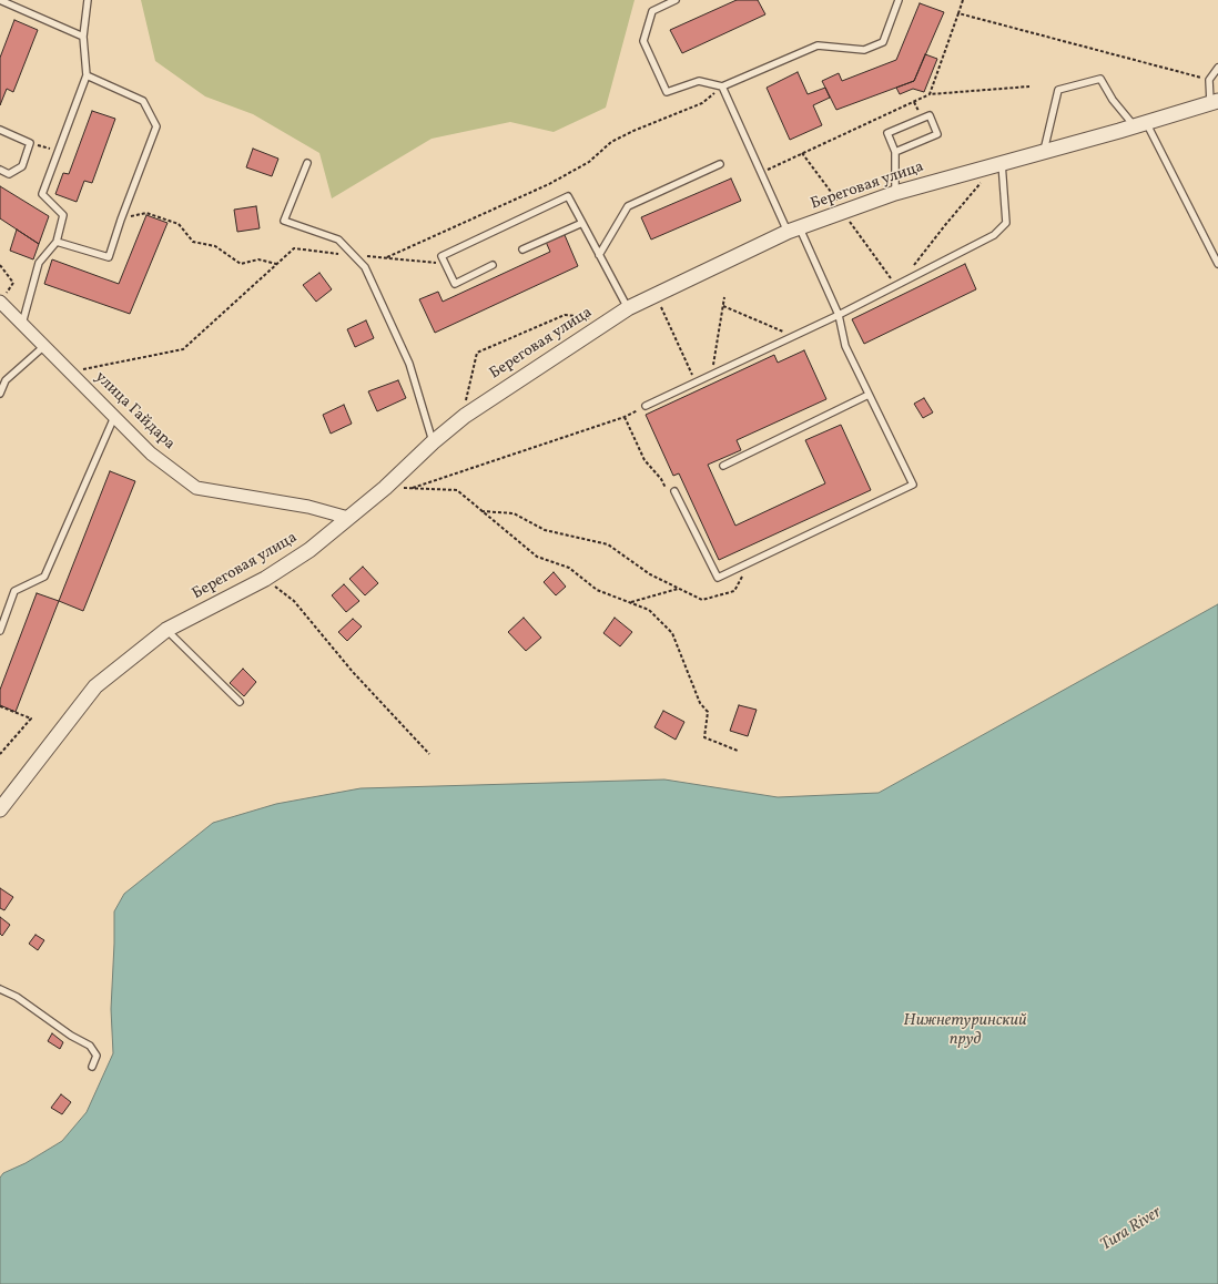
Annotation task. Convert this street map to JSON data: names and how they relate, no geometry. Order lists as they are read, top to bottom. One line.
{"streets":{"street":["Береговая улица","улица Гайдара"]},"crossings":[["Береговая улица","улица Гайдара"]],"water":["Нижнетуринский пруд","Tura River"]}
